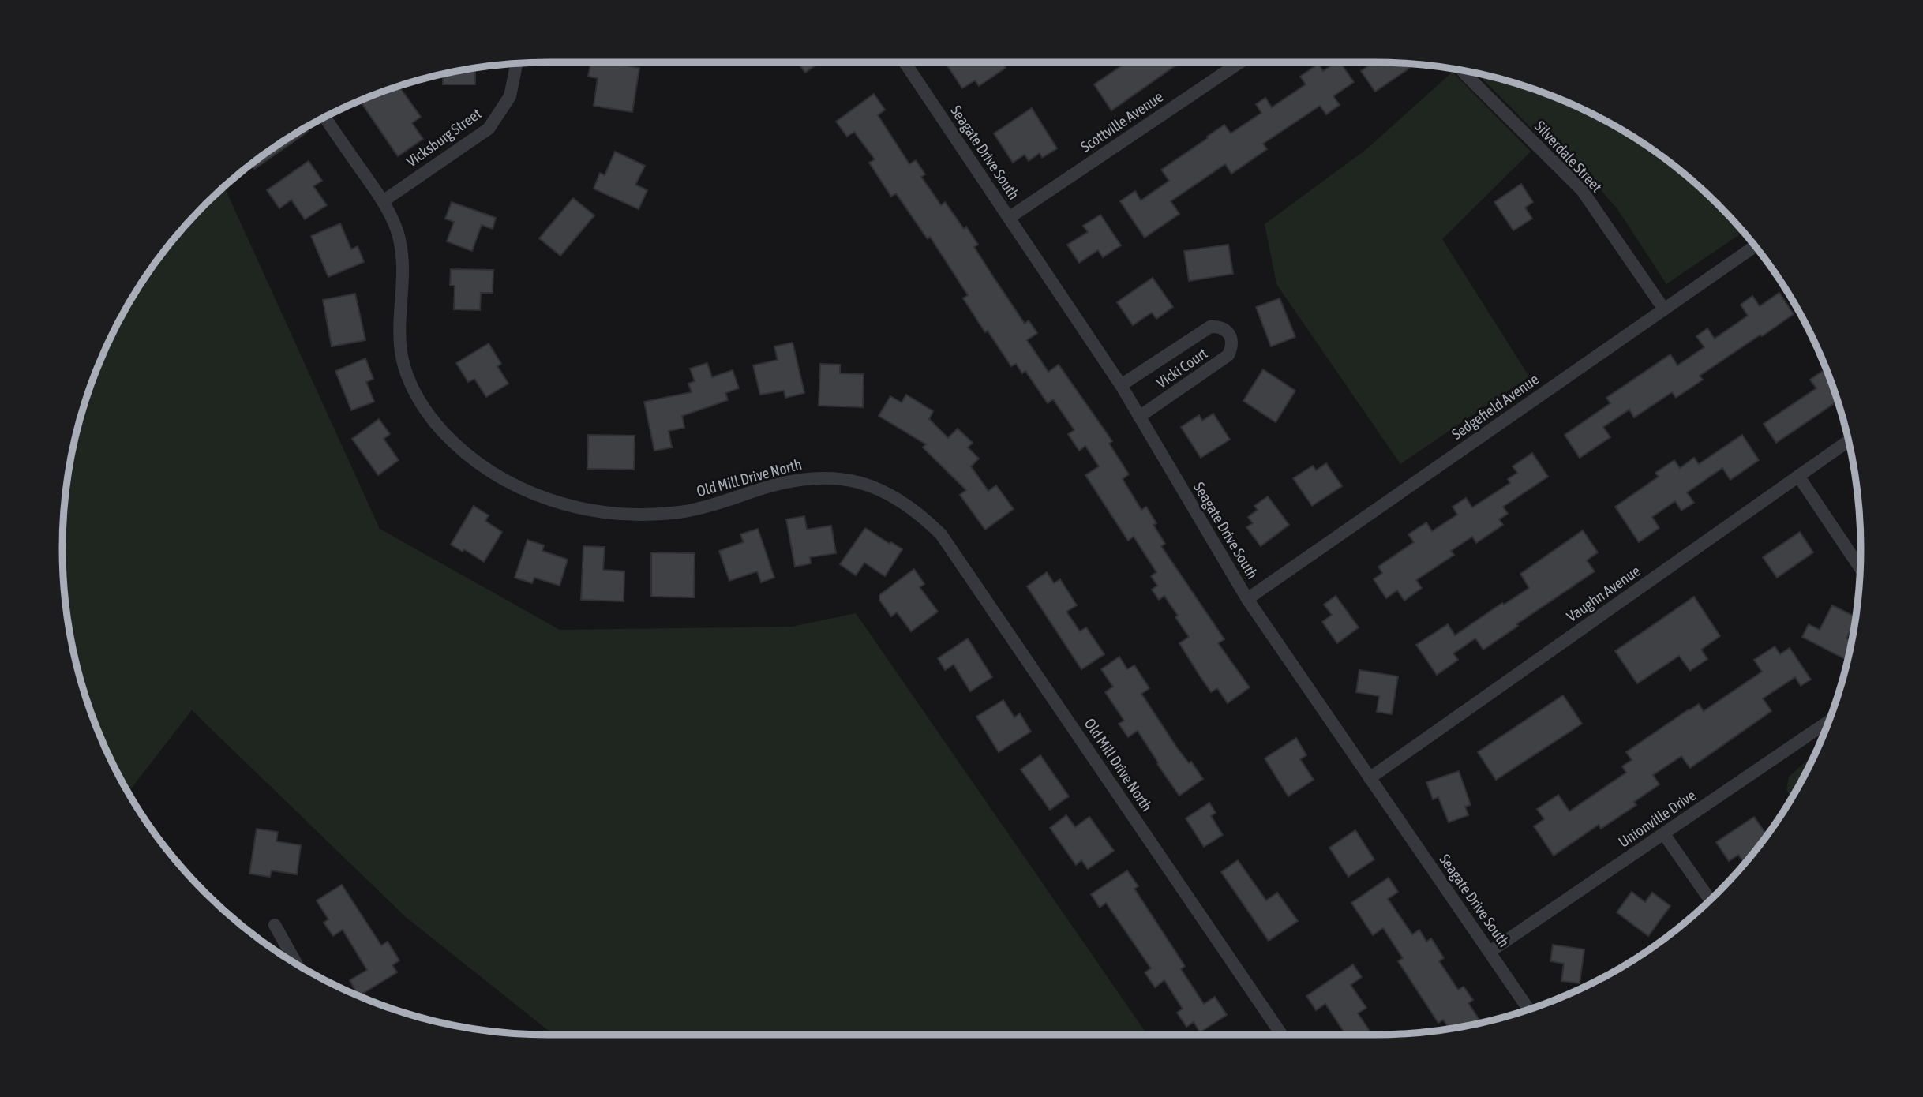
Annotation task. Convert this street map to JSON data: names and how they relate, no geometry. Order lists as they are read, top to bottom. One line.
{"streets":{"street":["Scottville Avenue","Vicksburg Street","Seagate Drive South","Silverdale Street","Vicki Court","Sedgefield Avenue","Old Mill Drive North","Vaughn Avenue","Unionville Drive"]},"crossings":[["Scottville Avenue","Seagate Drive South"],["Vicksburg Street","Old Mill Drive North"],["Seagate Drive South","Vicki Court"],["Seagate Drive South","Sedgefield Avenue"],["Seagate Drive South","Vaughn Avenue"],["Seagate Drive South","Unionville Drive"],["Silverdale Street","Sedgefield Avenue"]]}
